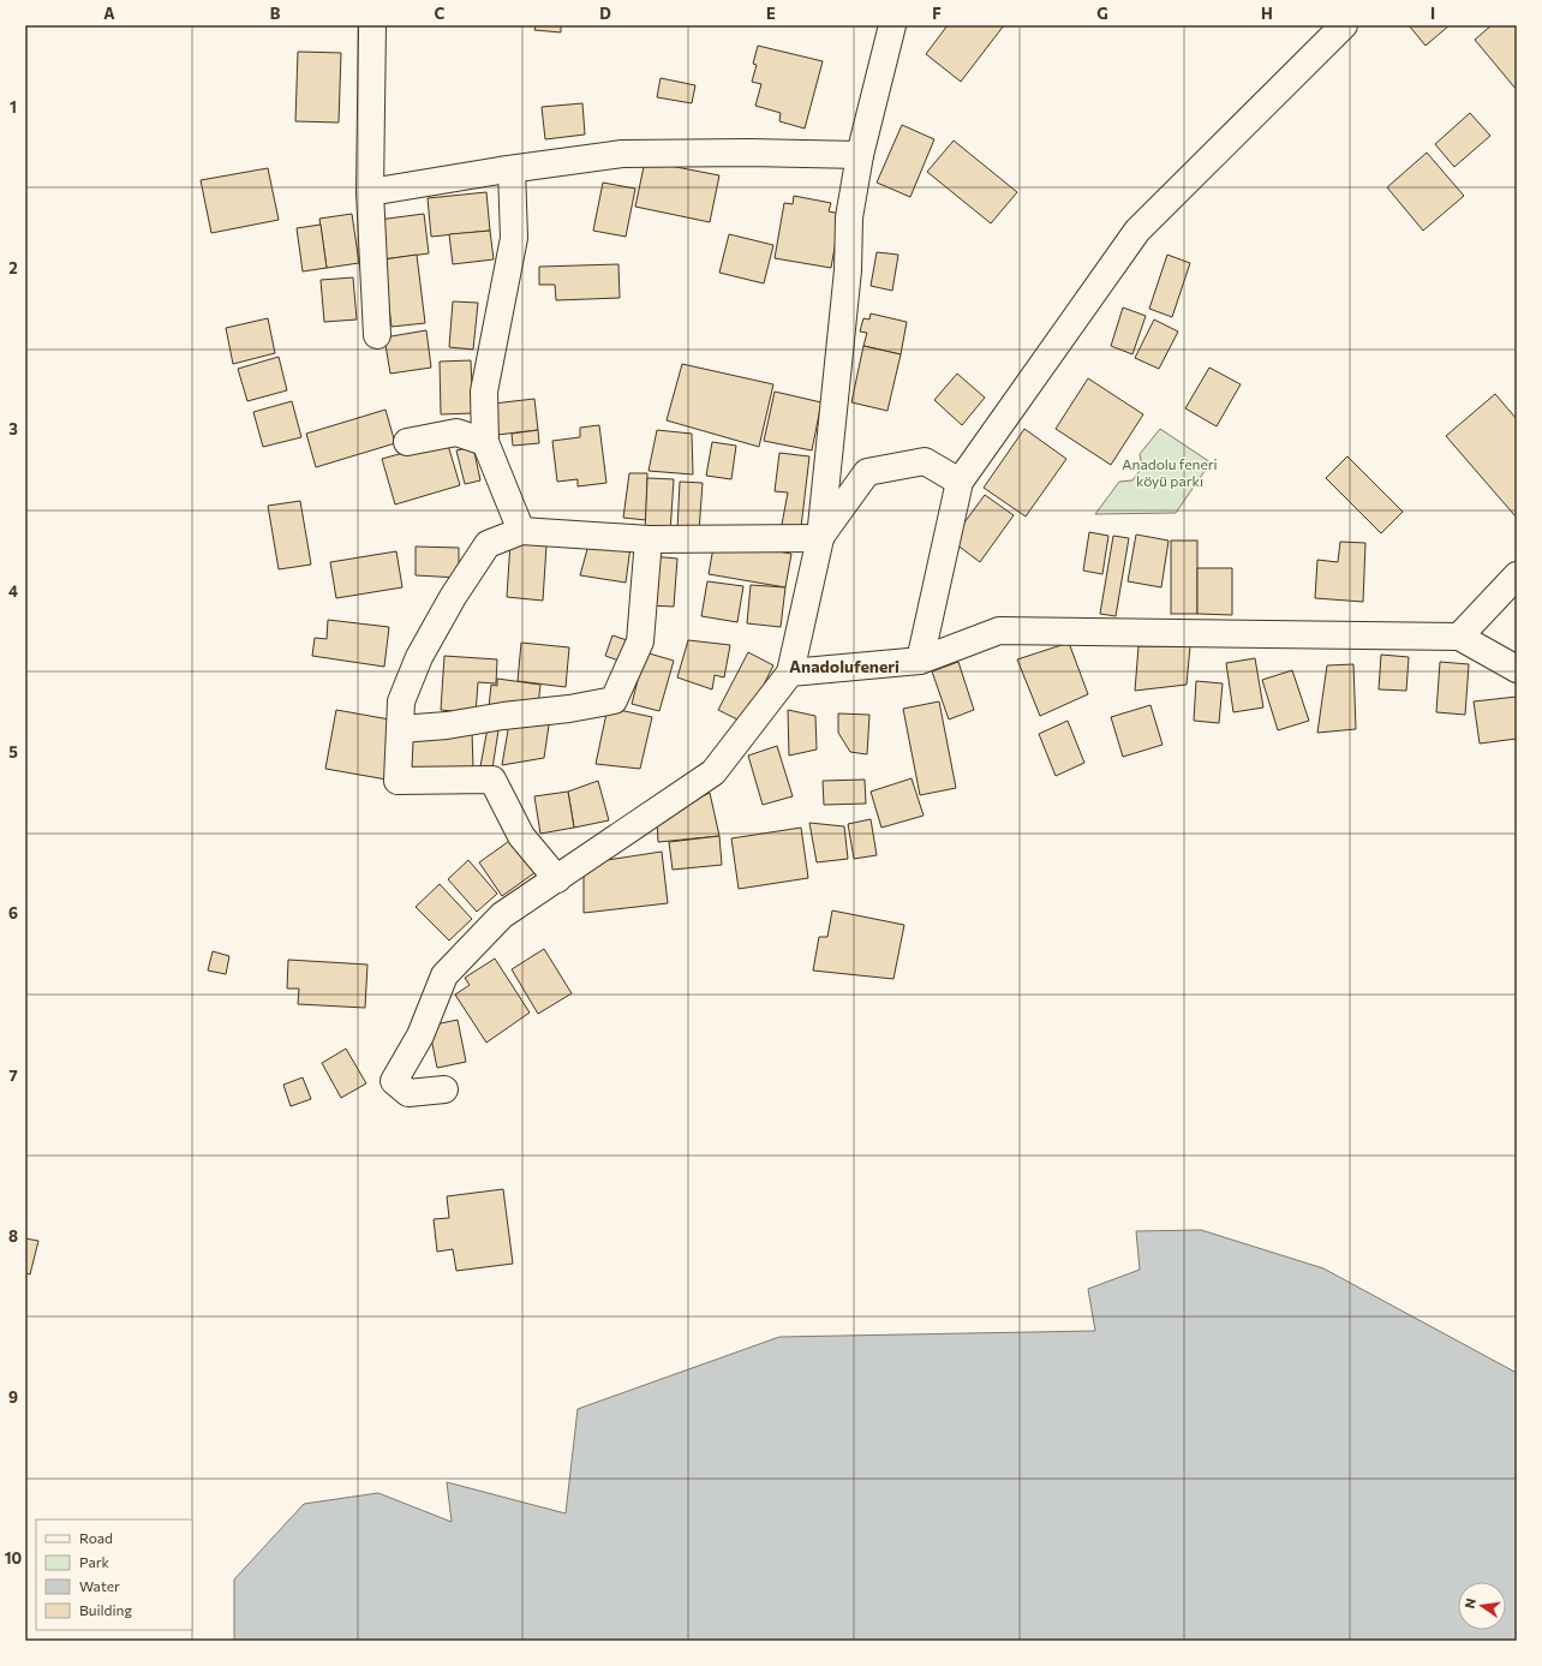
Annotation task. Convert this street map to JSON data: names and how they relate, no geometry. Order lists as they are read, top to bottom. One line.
{"districts":["Anadolufeneri"],"parks":["Anadolu feneri köyü parkı"],"legend":["Road","Park","Water","Building"],"north":"left","grid":{"columns":["A","B","C","D","E","F","G","H","I"],"rows":["1","2","3","4","5","6","7","8","9","10"]}}
